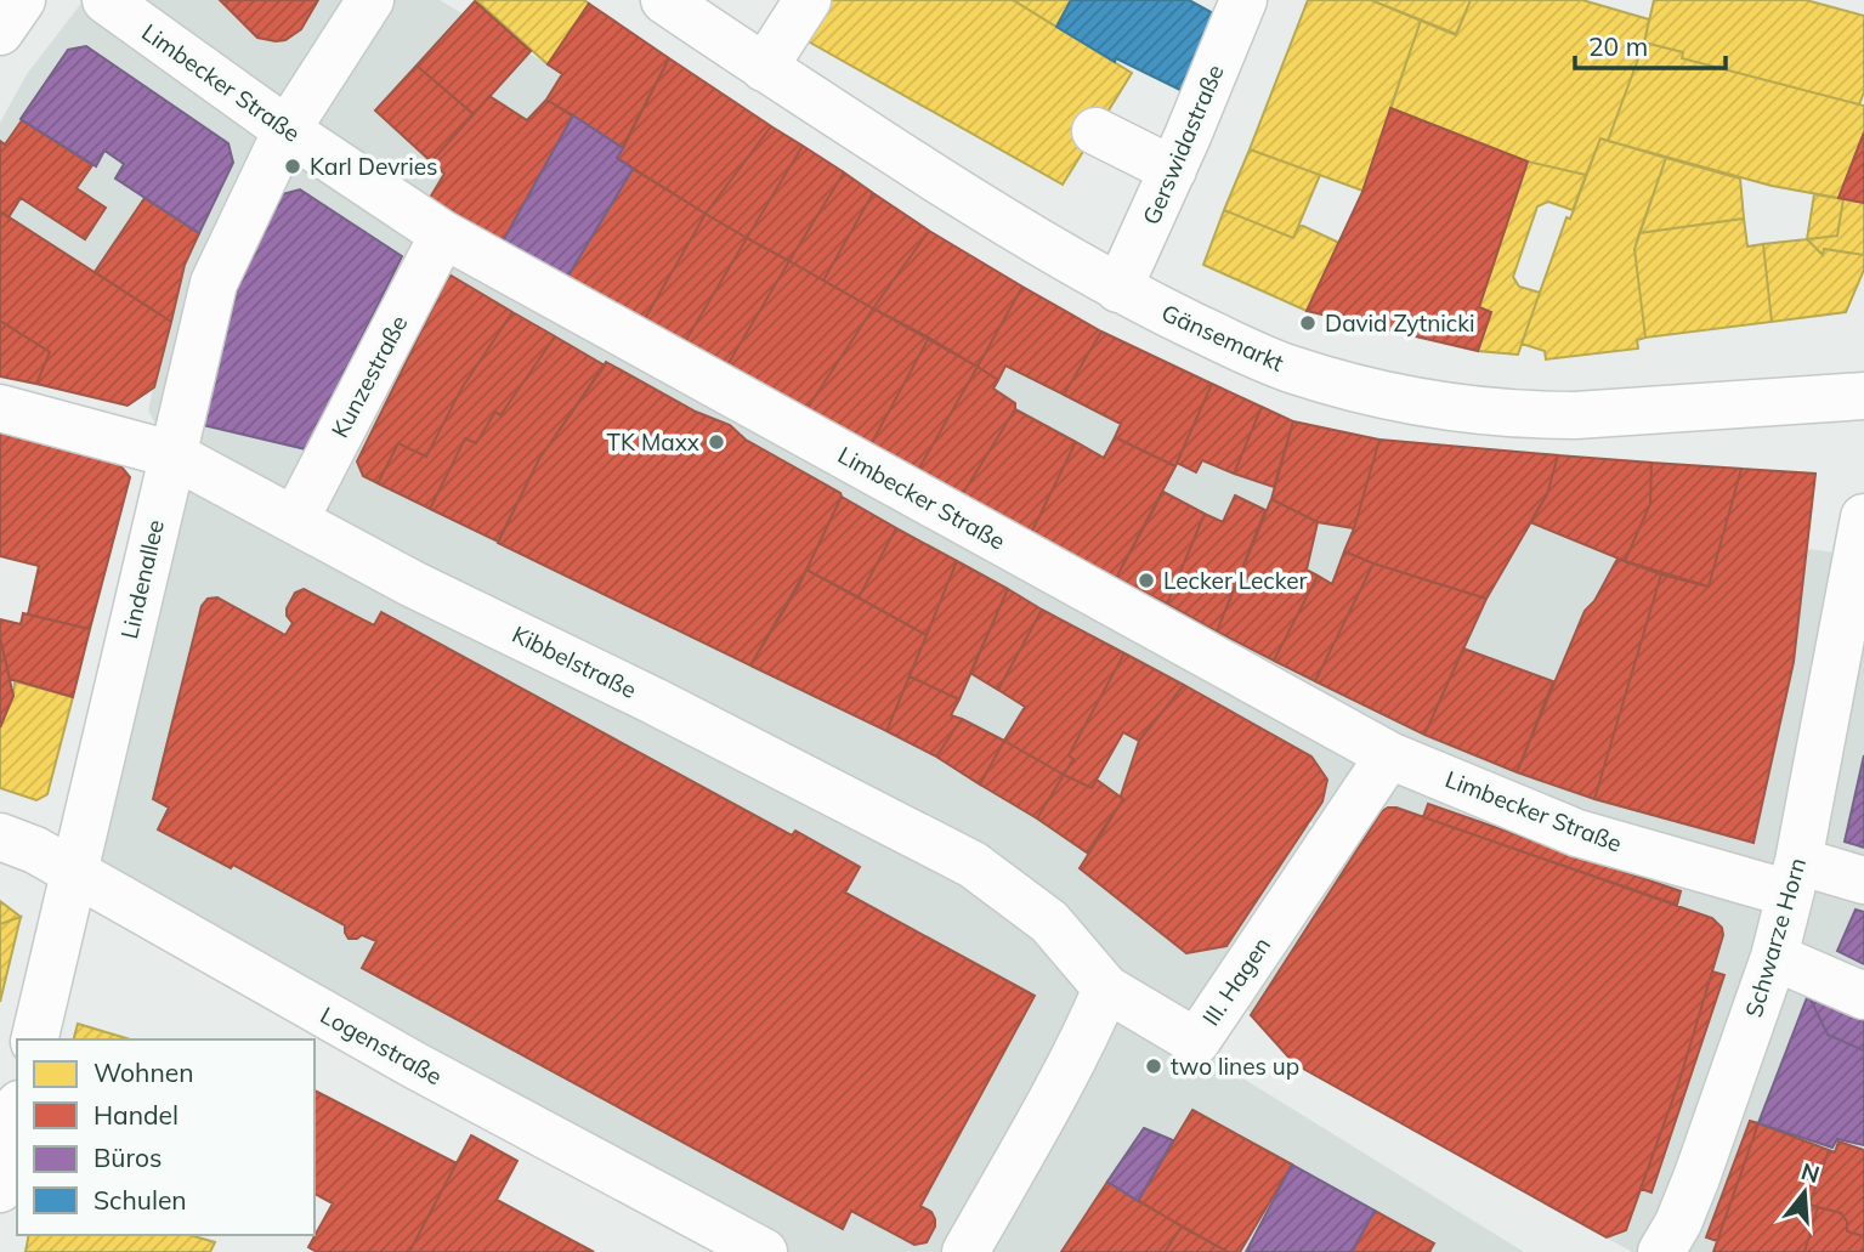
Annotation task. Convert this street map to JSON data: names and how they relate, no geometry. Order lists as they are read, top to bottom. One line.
{"streets":{"street":["Limbecker Straße","Gerswidastraße","Gänsemarkt","Kunzestraße","Lindenallee","Kibbelstraße","Schwarze Horn","III. Hagen","Logenstraße"]},"crossings":[["Limbecker Straße","Kunzestraße"],["Limbecker Straße","Lindenallee"],["Limbecker Straße","Schwarze Horn"],["Limbecker Straße","III. Hagen"],["Gerswidastraße","Gänsemarkt"],["Kunzestraße","Kibbelstraße"],["Lindenallee","Kibbelstraße"],["Lindenallee","Logenstraße"],["Kibbelstraße","III. Hagen"]],"places":["Karl Devries","David Zytnicki","TK Maxx","Lecker Lecker","two lines up"],"legend":["Wohnen","Handel","Büros","Schulen"],"scale_bar":"20 m","north":"top"}
